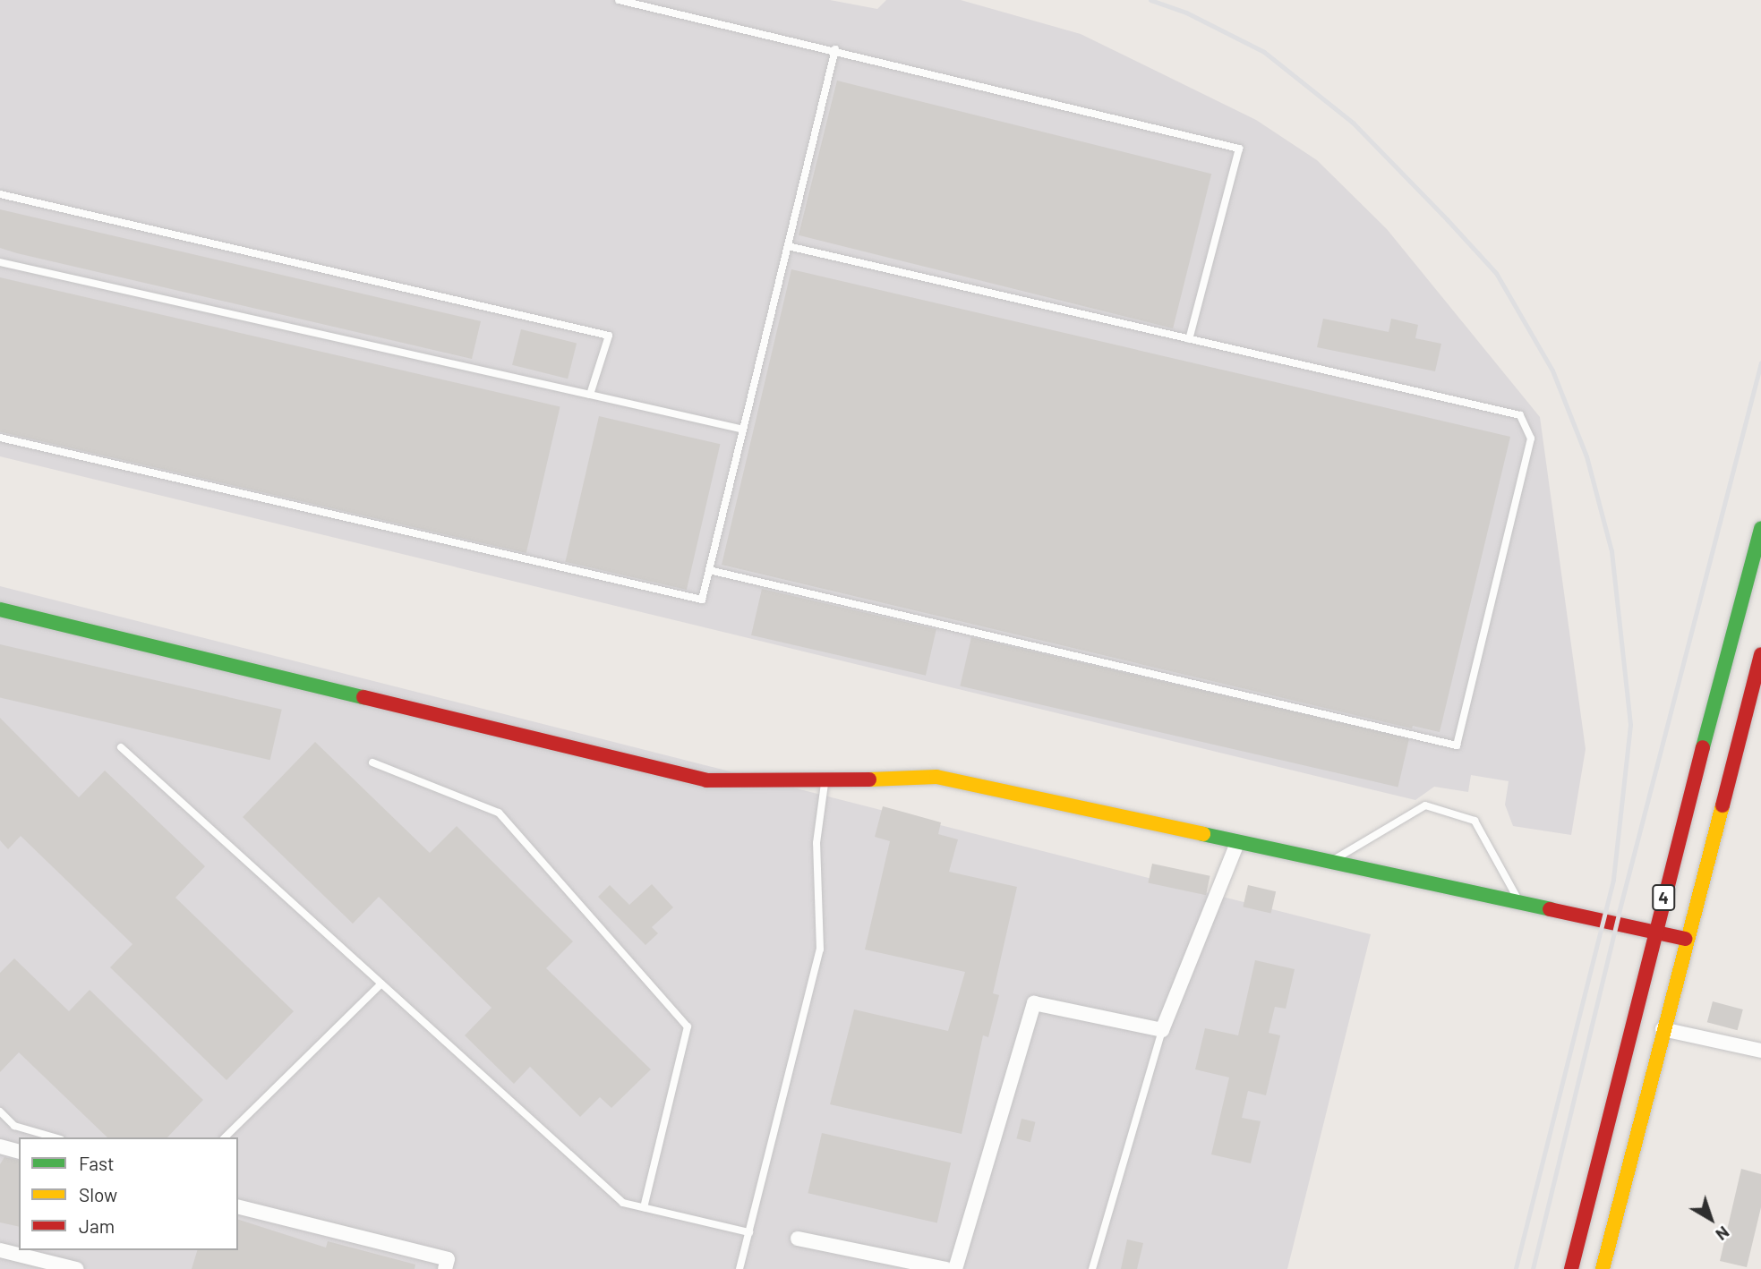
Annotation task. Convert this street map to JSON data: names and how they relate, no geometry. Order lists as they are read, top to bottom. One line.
{"streets":{"street":["4"]},"legend":["Fast","Slow","Jam"],"north":"bottom right"}
